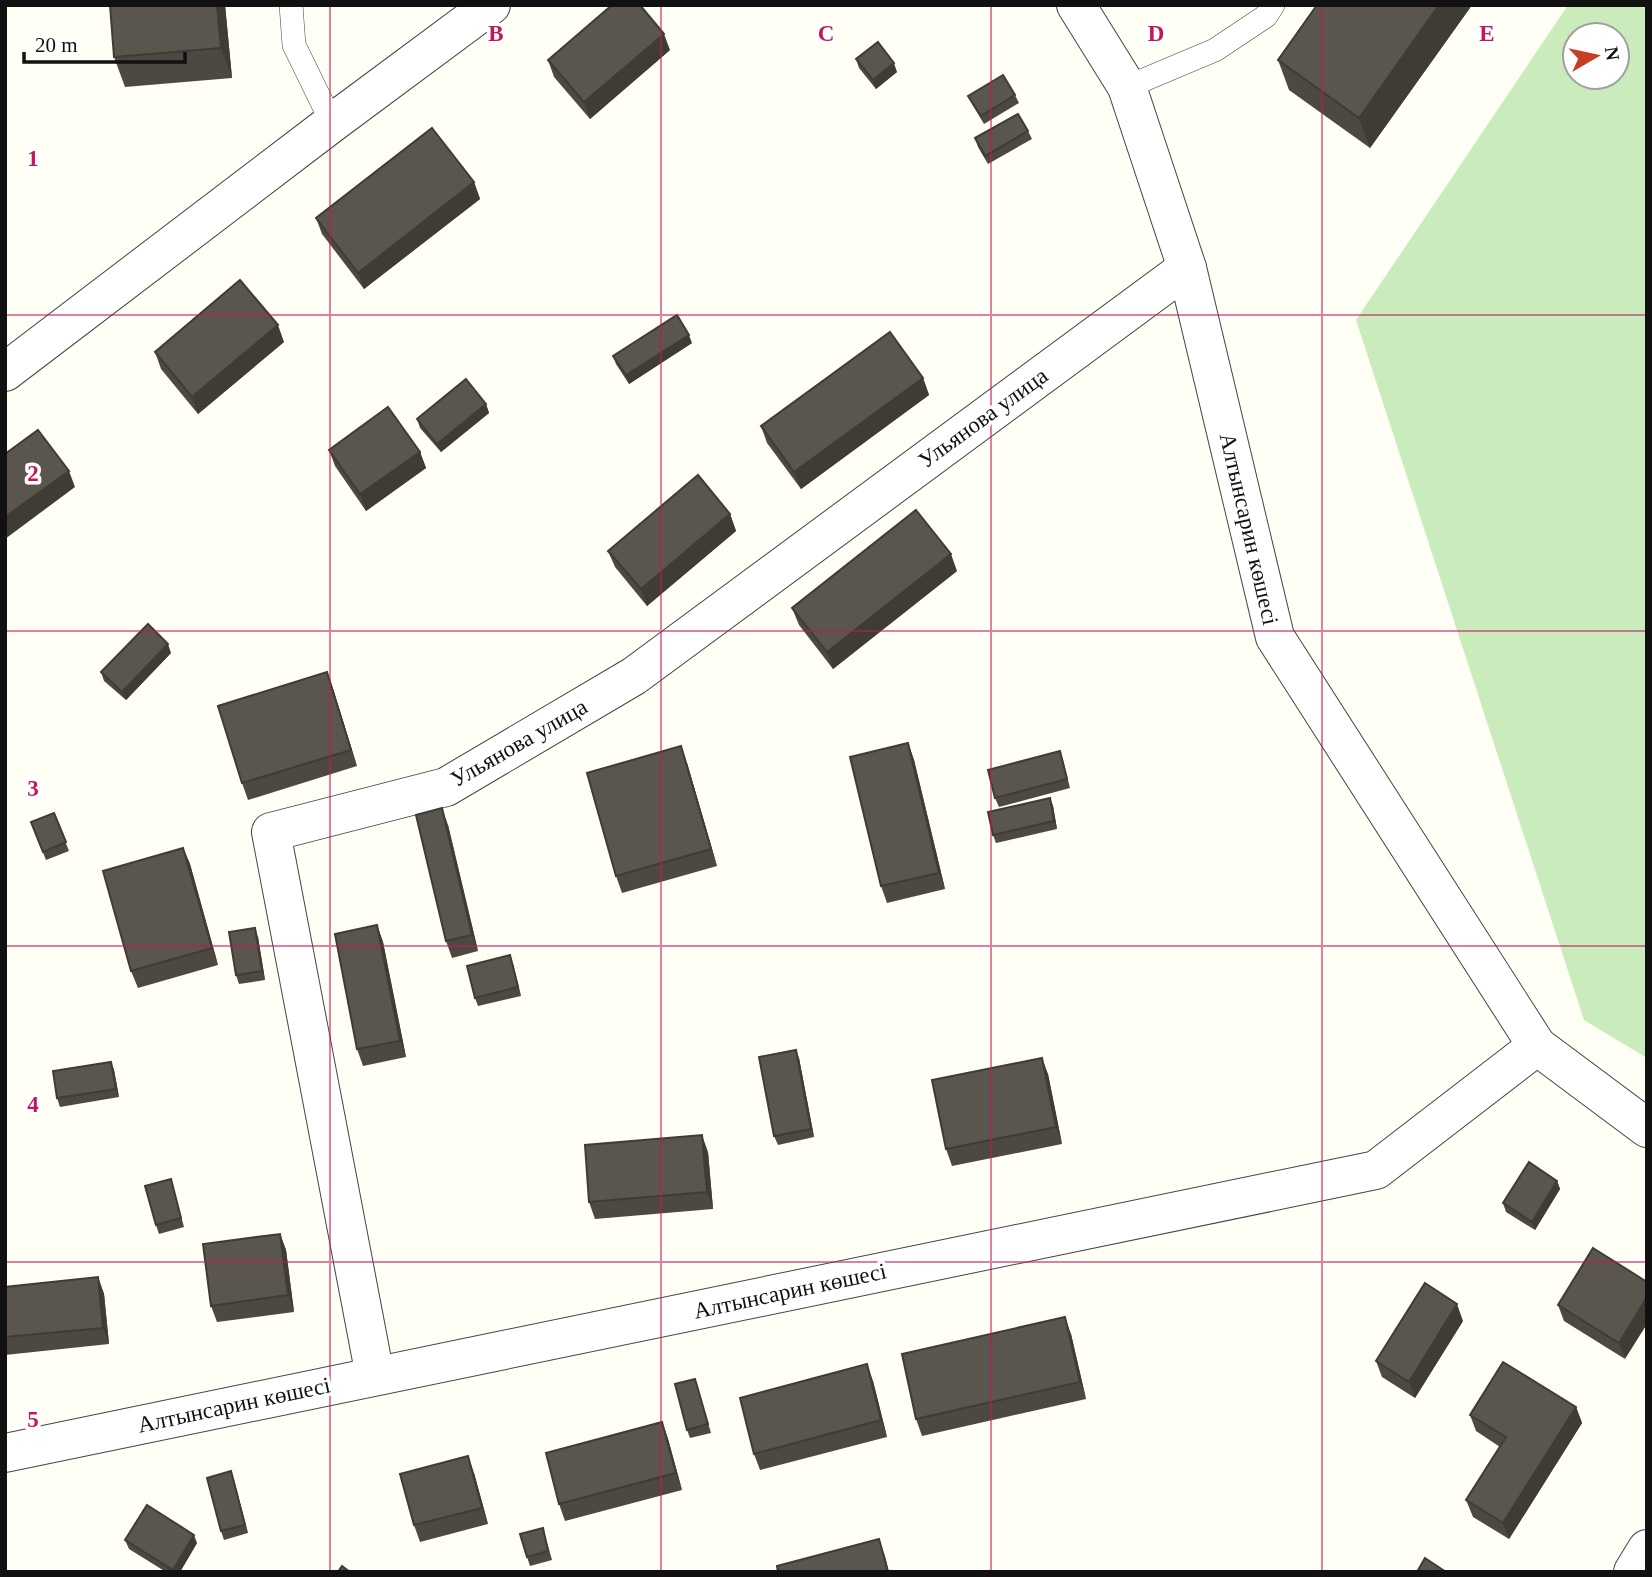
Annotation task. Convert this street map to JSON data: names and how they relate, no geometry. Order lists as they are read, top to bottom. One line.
{"streets":{"street":["Ульянова улица","Алтынсарин көшесі"]},"crossings":[["Ульянова улица","Алтынсарин көшесі"]],"scale_bar":"20 m","north":"right","grid":{"columns":["B","C","D","E"],"rows":["1","2","3","4","5"]}}
